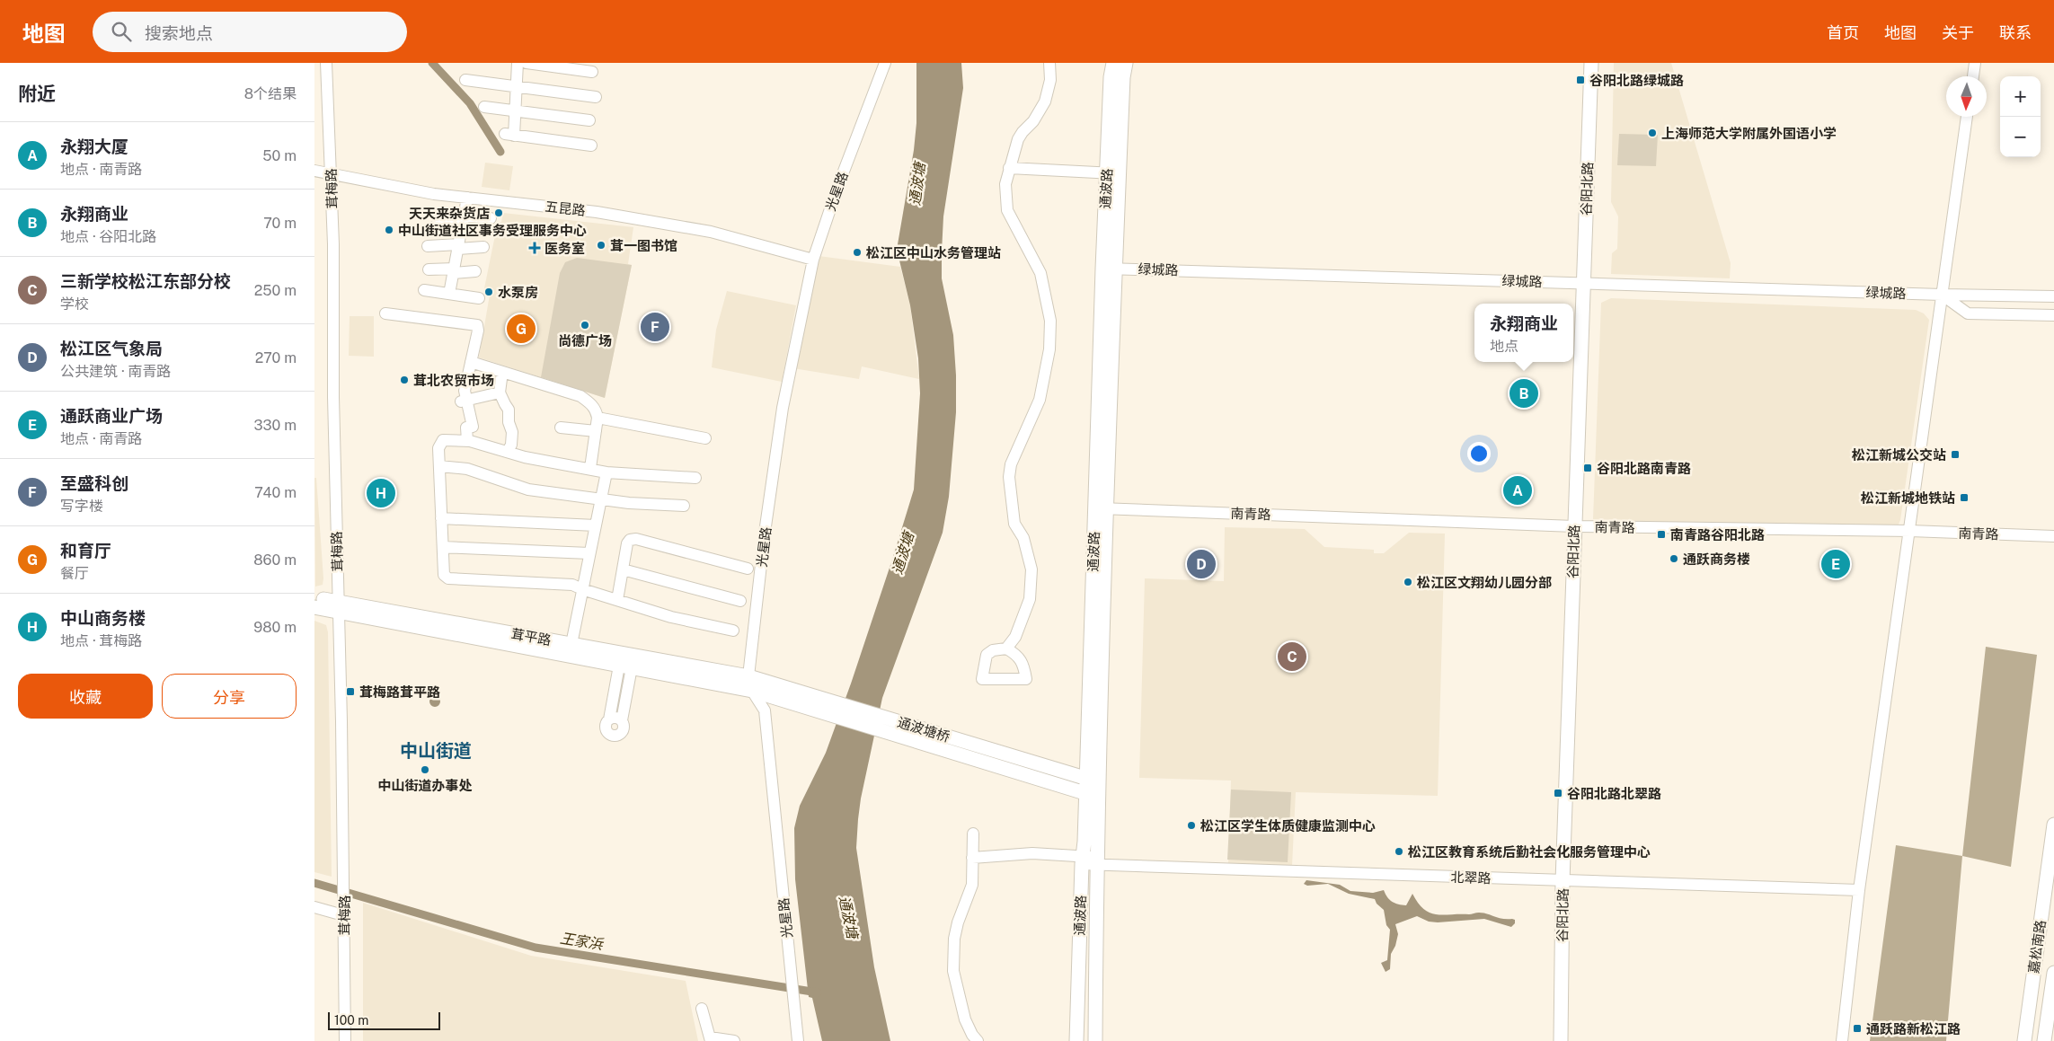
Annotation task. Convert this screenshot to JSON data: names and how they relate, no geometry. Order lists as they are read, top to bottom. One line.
{"streets":{"main road":["通波路","谷阳北路","茸平路","通波塘桥","嘉松南路"],"street":["茸梅路","光星路","五昆路","绿城路","南青路","北翠路"]},"crossings":[["茸梅路","五昆路"],["茸梅路","茸平路"],["通波路","绿城路"],["通波路","南青路"],["通波路","通波塘桥"],["通波路","北翠路"],["谷阳北路","绿城路"],["谷阳北路","南青路"],["谷阳北路","北翠路"],["光星路","五昆路"],["光星路","茸平路"],["光星路","通波塘桥"],["茸平路","通波塘桥"]],"districts":["中山街道"],"water":["通波塘","王家浜"],"places":{"transit":["谷阳北路绿城路","松江新城公交站","谷阳北路南青路","松江新城地铁站","南青路谷阳北路","茸梅路茸平路","谷阳北路北翠路","通跃路新松江路"],"other":["上海师范大学附属外国语小学","天天来杂货店","中山街道社区事务受理服务中心","茸一图书馆","松江区中山水务管理站","水泵房","尚德广场","茸北农贸市场","通跃商务楼","松江区文翔幼儿园分部","中山街道办事处","松江区学生体质健康监测中心","松江区教育系统后勤社会化服务管理中心"],"health":["医务室"]},"scale_bar":"100 m","north":"bottom","page":{"header":"地图","search":"搜索地点","nav":["首页","地图","关于","联系"],"heading":["附近","8个结果"],"map_buttons":["+","−"],"list":[{"mark":"A","name":"永翔大厦","note":"地点 · 南青路","value":"50 m"},{"mark":"B","name":"永翔商业","note":"地点 · 谷阳北路","value":"70 m"},{"mark":"C","name":"三新学校松江东部分校","note":"学校","value":"250 m"},{"mark":"D","name":"松江区气象局","note":"公共建筑 · 南青路","value":"270 m"},{"mark":"E","name":"通跃商业广场","note":"地点 · 南青路","value":"330 m"},{"mark":"F","name":"至盛科创","note":"写字楼","value":"740 m"},{"mark":"G","name":"和育厅","note":"餐厅","value":"860 m"},{"mark":"H","name":"中山商务楼","note":"地点 · 茸梅路","value":"980 m"}],"popup":["永翔商业","地点"],"pins":["F","G","B","A","H","D","E","C"],"buttons":["收藏","分享"],"scale":"100 m"}}
